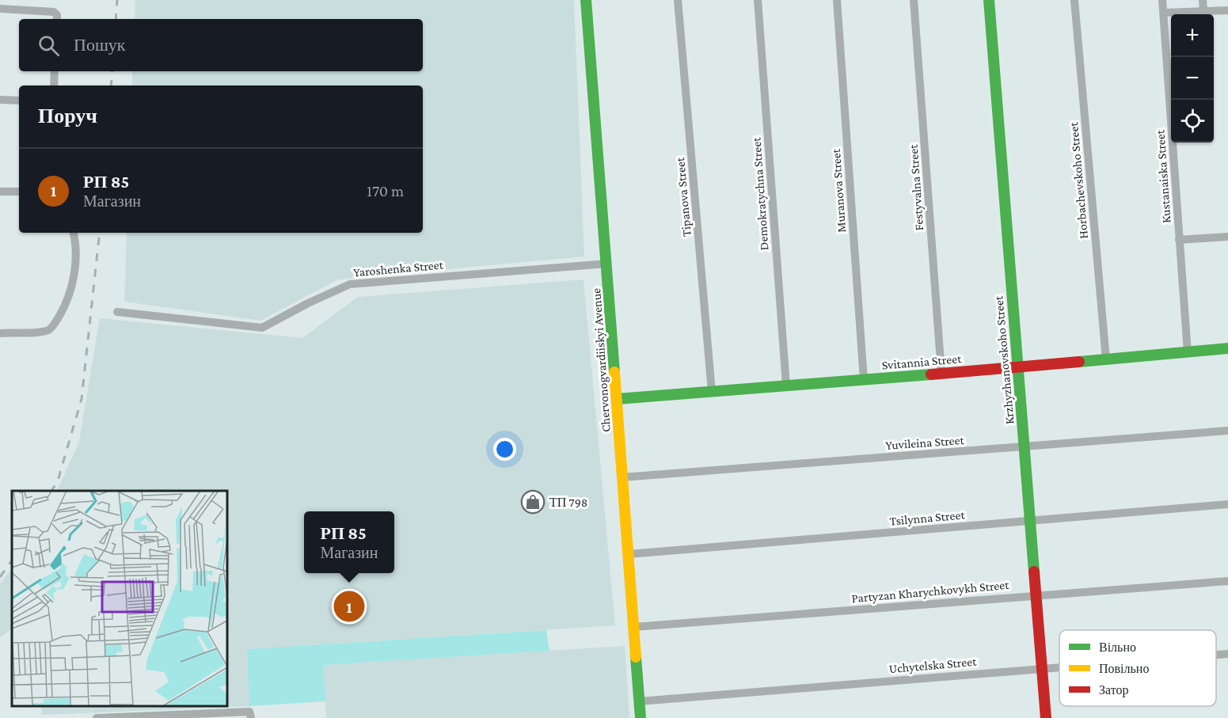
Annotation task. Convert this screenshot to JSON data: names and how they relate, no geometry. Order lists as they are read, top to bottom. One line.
{"streets":{"street":["Kustanaiska Street","Horbachevskoho Street","Festyvalna Street","Muranova Street","Demokratychna Street","Tipanova Street","Yaroshenka Street","Chervonogvardiiskyi Avenue","Krzhyzhanovskoho Street","Svitannia Street","Yuvileina Street","Tsilynna Street","Partyzan Kharychkovykh Street","Uchytelska Street"]},"crossings":[["Kustanaiska Street","Svitannia Street"],["Horbachevskoho Street","Svitannia Street"],["Festyvalna Street","Svitannia Street"],["Muranova Street","Svitannia Street"],["Demokratychna Street","Svitannia Street"],["Tipanova Street","Svitannia Street"],["Yaroshenka Street","Chervonogvardiiskyi Avenue"],["Chervonogvardiiskyi Avenue","Svitannia Street"],["Chervonogvardiiskyi Avenue","Yuvileina Street"],["Chervonogvardiiskyi Avenue","Tsilynna Street"],["Chervonogvardiiskyi Avenue","Partyzan Kharychkovykh Street"],["Chervonogvardiiskyi Avenue","Uchytelska Street"],["Krzhyzhanovskoho Street","Svitannia Street"],["Krzhyzhanovskoho Street","Yuvileina Street"],["Krzhyzhanovskoho Street","Tsilynna Street"],["Krzhyzhanovskoho Street","Partyzan Kharychkovykh Street"],["Krzhyzhanovskoho Street","Uchytelska Street"]],"places":{"shop":["ТП 798"]},"legend":["Вільно","Повільно","Затор"],"page":{"map_buttons":["+","−"],"search":"Пошук","heading":"Поруч","list":[{"mark":"1","name":"РП 85","note":"Магазин","value":"170 m"}],"popup":["РП 85","Магазин"],"pins":"1"}}
